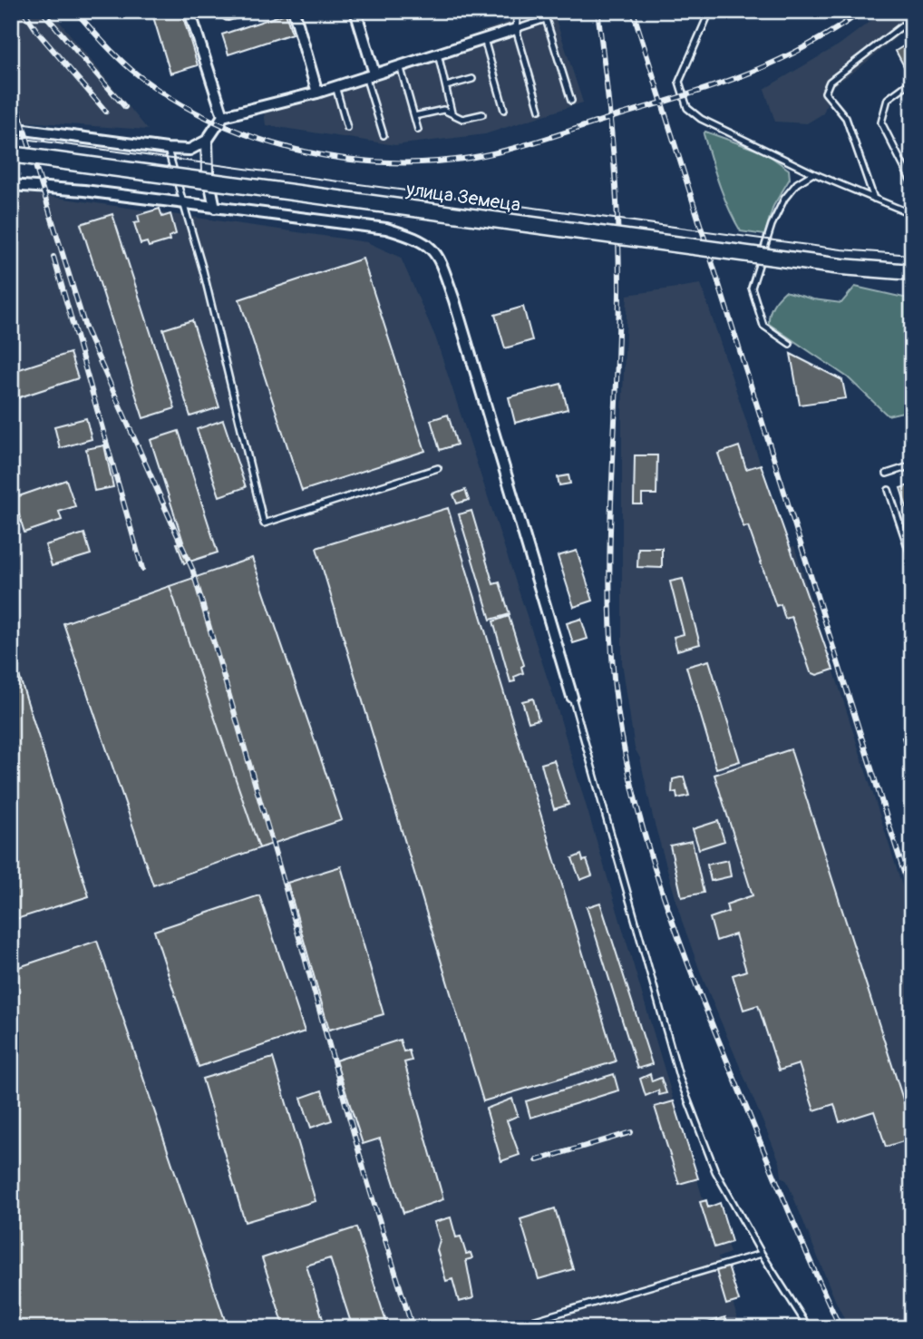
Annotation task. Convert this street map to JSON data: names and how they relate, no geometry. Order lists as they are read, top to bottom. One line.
{"streets":{"main road":["улица Земеца"]}}
